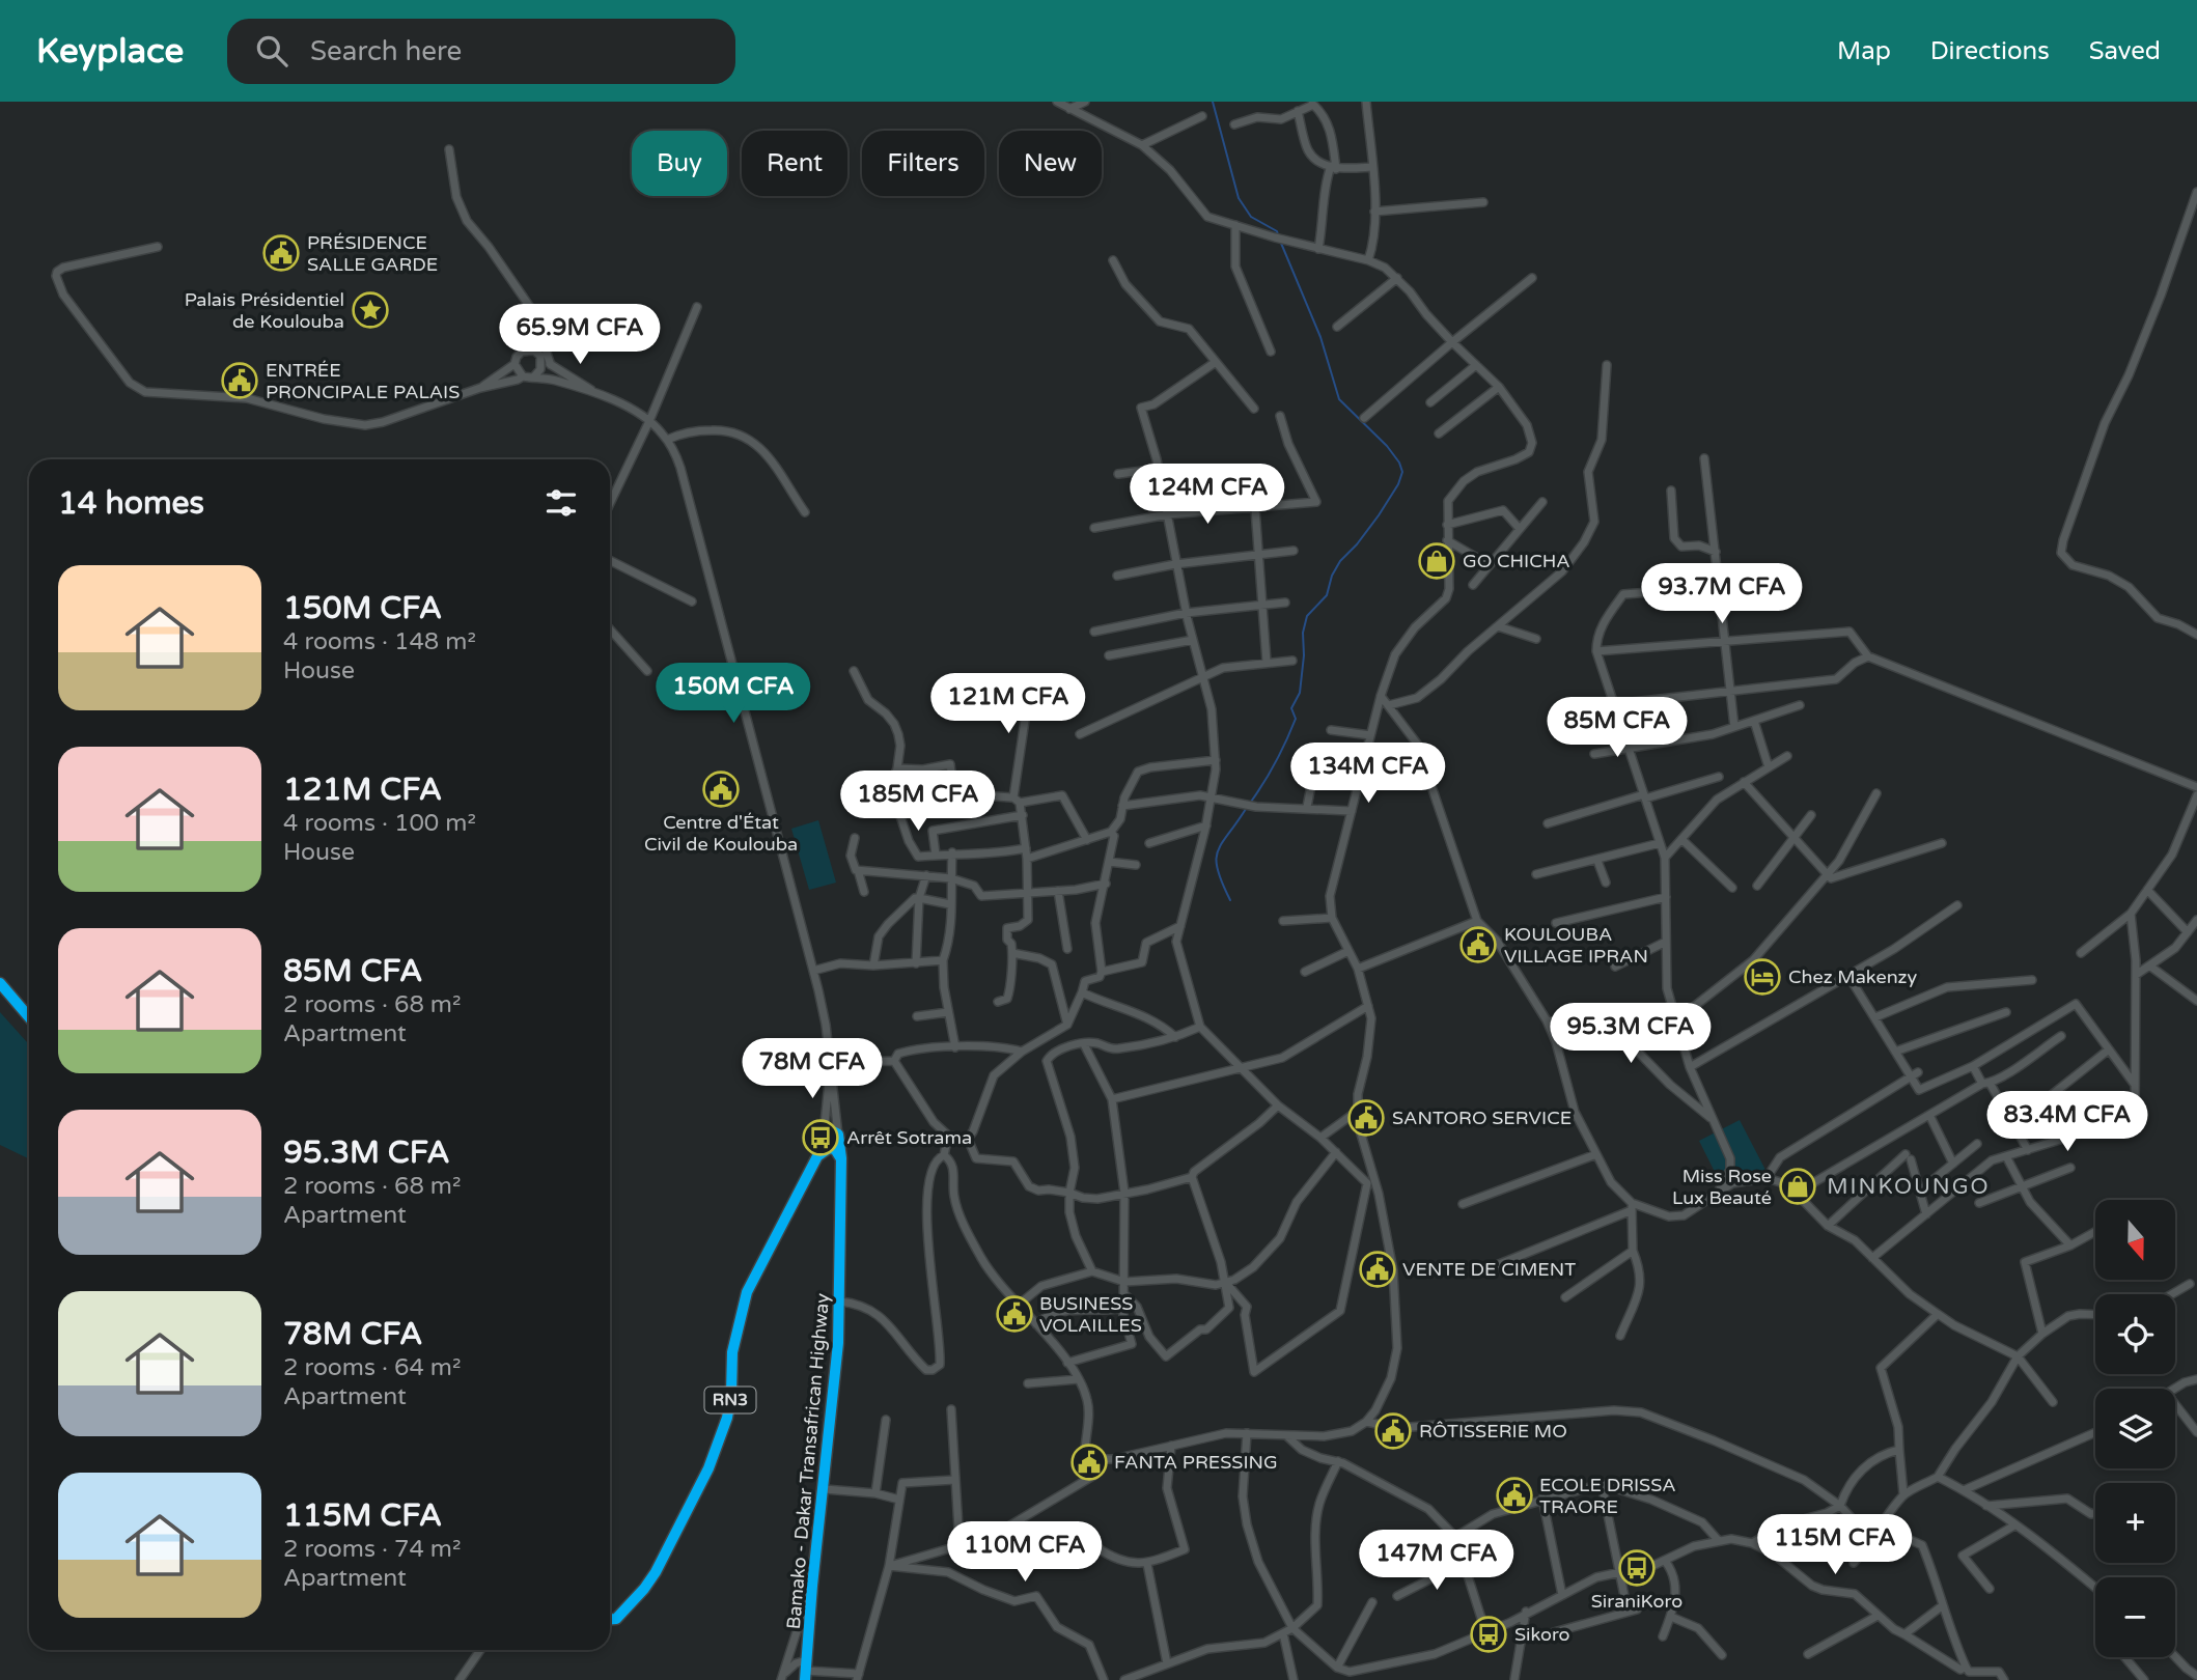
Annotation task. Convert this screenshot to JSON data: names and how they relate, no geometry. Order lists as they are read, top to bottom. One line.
{"streets":{"highway":["RN3","Bamako - Dakar Transafrican Highway"]},"districts":["MINKOUNGO"],"places":{"public building":["PRÉSIDENCE SALLE GARDE","ENTRÉE PRONCIPALE PALAIS","Centre d'État Civil de Koulouba","KOULOUBA VILLAGE IPRAN","SANTORO SERVICE","VENTE DE CIMENT","BUSINESS VOLAILLES","RÔTISSERIE MO","FANTA PRESSING","ECOLE DRISSA TRAORE"],"place":["Palais Présidentiel de Koulouba"],"shop":["GO CHICHA","Miss Rose Lux Beauté"],"hotel":["Chez Makenzy"],"bus stop":["Arrêt Sotrama","SiraniKoro","Sikoro"]},"north":"bottom","page":{"header":"Keyplace","search":"Search here","nav":["Map","Directions","Saved"],"chip":["Buy","Rent","Filters","New"],"price":["65.9M CFA","124M CFA","93.7M CFA","150M CFA","121M CFA","85M CFA","134M CFA","185M CFA","95.3M CFA","78M CFA","83.4M CFA","115M CFA","110M CFA","147M CFA"],"heading":"14 homes","list":[{"name":"150M CFA","note":"4 rooms · 148 m² · House"},{"name":"121M CFA","note":"4 rooms · 100 m² · House"},{"name":"85M CFA","note":"2 rooms · 68 m² · Apartment"},{"name":"95.3M CFA","note":"2 rooms · 68 m² · Apartment"},{"name":"78M CFA","note":"2 rooms · 64 m² · Apartment"},{"name":"115M CFA","note":"2 rooms · 74 m² · Apartment"}],"map_buttons":["+","−"]}}
